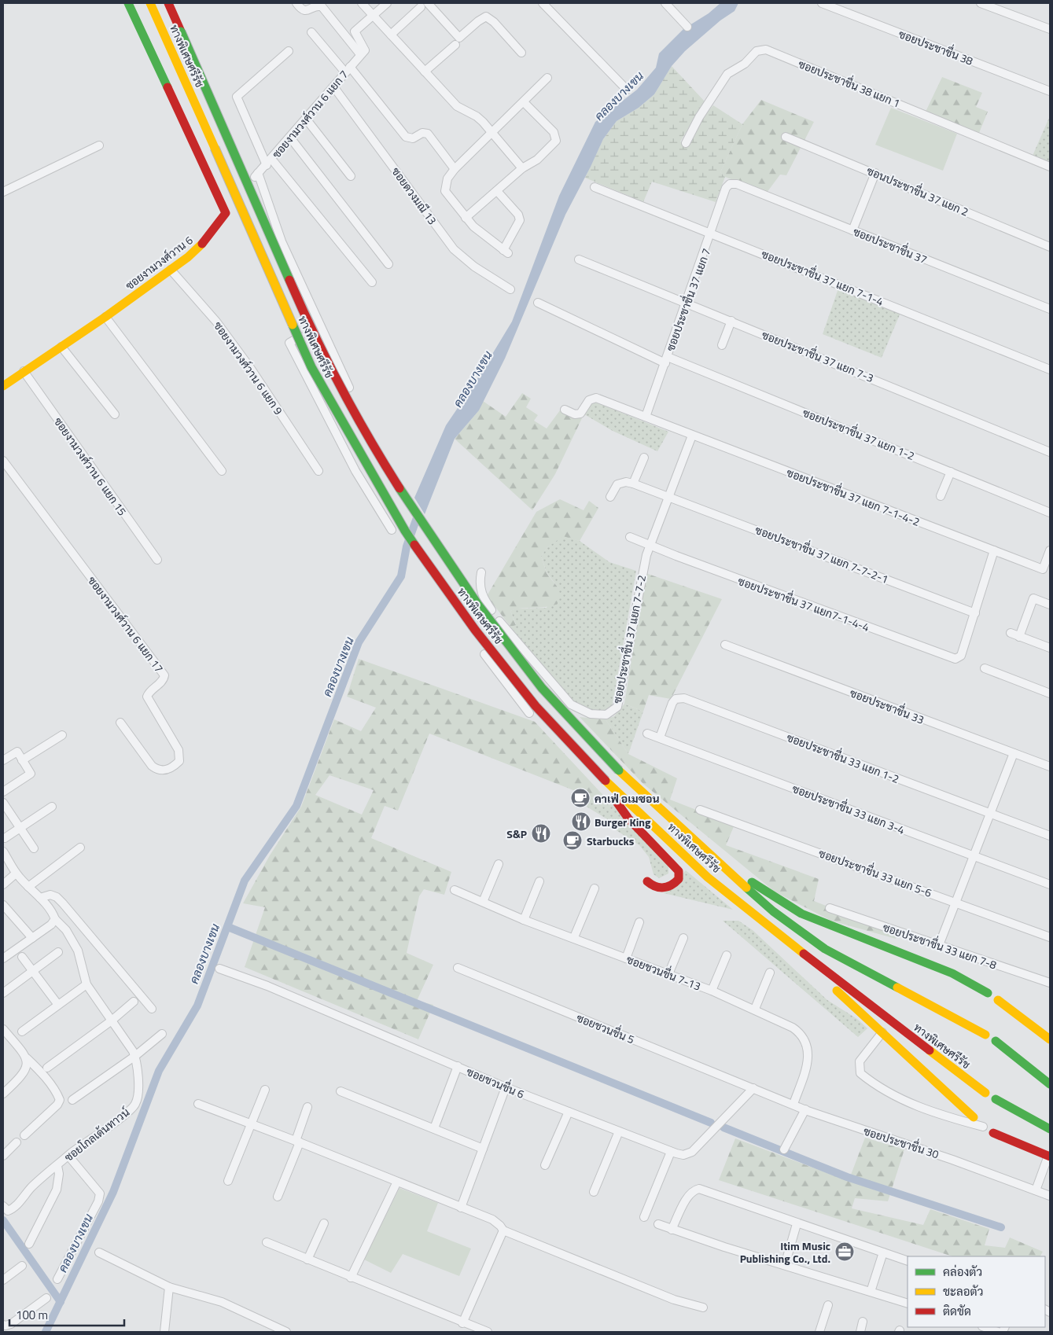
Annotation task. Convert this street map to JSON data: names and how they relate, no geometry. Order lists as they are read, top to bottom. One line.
{"streets":{"main road":["ทางพิเศษศรีรัช","ซอยงามวงศ์วาน 6"],"street":["ซอยประชาชื่น 38","ซอยประชาชื่น 38 แยก 1","ซอยงามวงศ์วาน 6 แยก 7","ซอนประชาชื่น 37 แยก 2","ซอยดวงมณี 13","ซอยประชาชื่น 37","ซอยประชาชื่น 37 แยก 7-1-4","ซอยประชาชื่น 37 แยก 7","ซอยประชาชื่น 37 แยก 7-3","ซอยงามวงศ์วาน 6 แยก 9","ซอยประชาชื่น 37 แยก 1-2","ซอยงามวงศ์วาน 6 แยก 15","ซอยประชาชื่น 37 แยก 7-1-4-2","ซอยประชาชื่น 37 แยก 7-7-2-1","ซอยประชาชื่น 37 แยก7-1-4-4","ซอยงามวงศ์วาน 6 แยก 17","ซอยประชาชื่น 37 แยก 7-7-2","ซอยประชาชื่น 33","ซอยประชาชื่น 33 แยก 1-2","ซอยประชาชื่น 33 แยก 3-4","ซอยประชาชื่น 33 แยก 5-6","ซอยประชาชื่น 33 แยก 7-8","ซอยชวนชื่น 7-13","ซอยชวนชื่น 5","ซอยชวนชื่น 6","ซอยโกลเด้นทาวน์","ซอยประชาชื่น 30"]},"crossings":[["ซอยงามวงศ์วาน 6 แยก 7","ซอยดวงมณี 13"],["ซอยงามวงศ์วาน 6 แยก 7","ซอยงามวงศ์วาน 6"],["ซอยประชาชื่น 37","ซอยประชาชื่น 37 แยก 7"],["ซอยงามวงศ์วาน 6","ซอยงามวงศ์วาน 6 แยก 9"],["ซอยงามวงศ์วาน 6","ซอยงามวงศ์วาน 6 แยก 15"],["ซอยประชาชื่น 37 แยก 7-1-4","ซอยประชาชื่น 37 แยก 7"],["ซอยประชาชื่น 37 แยก 7","ซอยประชาชื่น 37 แยก 7-3"],["ซอยประชาชื่น 37 แยก 7","ซอยประชาชื่น 37 แยก 1-2"],["ซอยประชาชื่น 37 แยก 7","ซอยประชาชื่น 37 แยก 7-1-4-2"],["ซอยประชาชื่น 37 แยก 7-1-4-2","ซอยประชาชื่น 37 แยก 7-7-2"],["ซอยประชาชื่น 37 แยก 7-7-2-1","ซอยประชาชื่น 37 แยก7-1-4-4"],["ซอยประชาชื่น 37 แยก 7-7-2-1","ซอยประชาชื่น 37 แยก 7-7-2"],["ซอยประชาชื่น 37 แยก7-1-4-4","ซอยประชาชื่น 37 แยก 7-7-2"],["ซอยประชาชื่น 33 แยก 1-2","ซอยประชาชื่น 33 แยก 3-4"],["ซอยชวนชื่น 7-13","ซอยประชาชื่น 30"],["ซอยชวนชื่น 5","ซอยชวนชื่น 6"],["ซอยชวนชื่น 5","ซอยประชาชื่น 30"],["ซอยชวนชื่น 6","ซอยประชาชื่น 30"]],"water":["คลองบางเขน"],"places":{"cafe":["คาเฟ่ อเมซอน","Starbucks"],"restaurant":["Burger King","S&P"],"office":["Itim Music Publishing Co., Ltd."]},"legend":["คล่องตัว","ชะลอตัว","ติดขัด"],"scale_bar":"100 m"}
